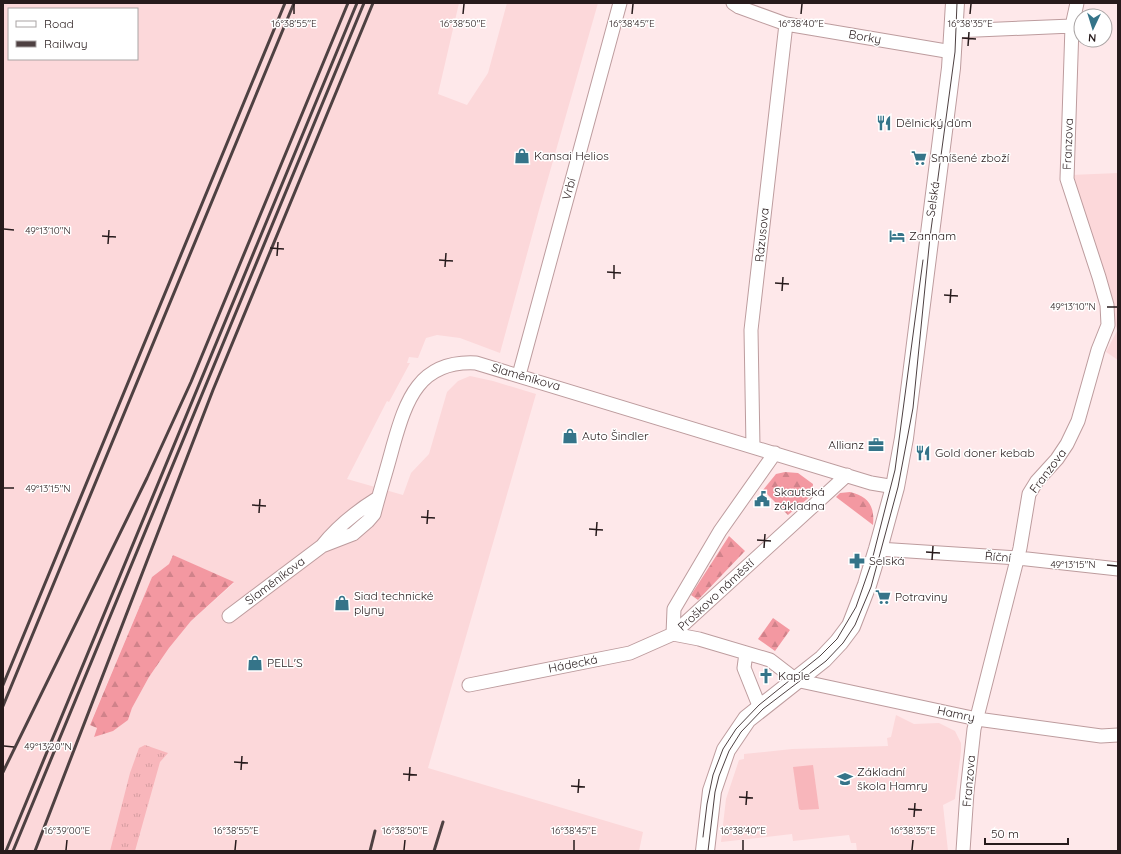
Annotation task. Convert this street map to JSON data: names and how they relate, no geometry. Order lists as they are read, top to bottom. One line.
{"streets":{"main road":["Selská"],"street":["Borky","Franzova","Vrbí","Rázusova","Slaměníkova","Říční","Proškovo náměstí","Hádecká","Hamry"]},"crossings":[["Borky","Selská"],["Borky","Rázusova"],["Franzova","Říční"],["Franzova","Hamry"],["Vrbí","Slaměníkova"],["Selská","Říční"],["Selská","Proškovo náměstí"],["Selská","Hamry"],["Rázusova","Slaměníkova"],["Proškovo náměstí","Hádecká"],["Proškovo náměstí","Hamry"]],"places":{"restaurant":["Dělnický dům","Gold doner kebab"],"shop":["Kansai Helios","Auto Šindler","Siad technické plyny","PELL'S"],"supermarket":["Smíšené zboží","Potraviny"],"hotel":["Zannam"],"office":["Allianz"],"public building":["Skautská základna"],"pharmacy":["Selská"],"church":["Kaple"],"school or university":["Základní škola Hamry"]},"legend":["Road","Railway"],"scale_bar":"50 m","north":"bottom","coordinates":["16°38'55\"E","16°38'50\"E","16°38'45\"E","16°38'40\"E","16°38'35\"E","49°13'10\"N","49°13'15\"N","49°13'20\"N","16°39'00\"E"]}
